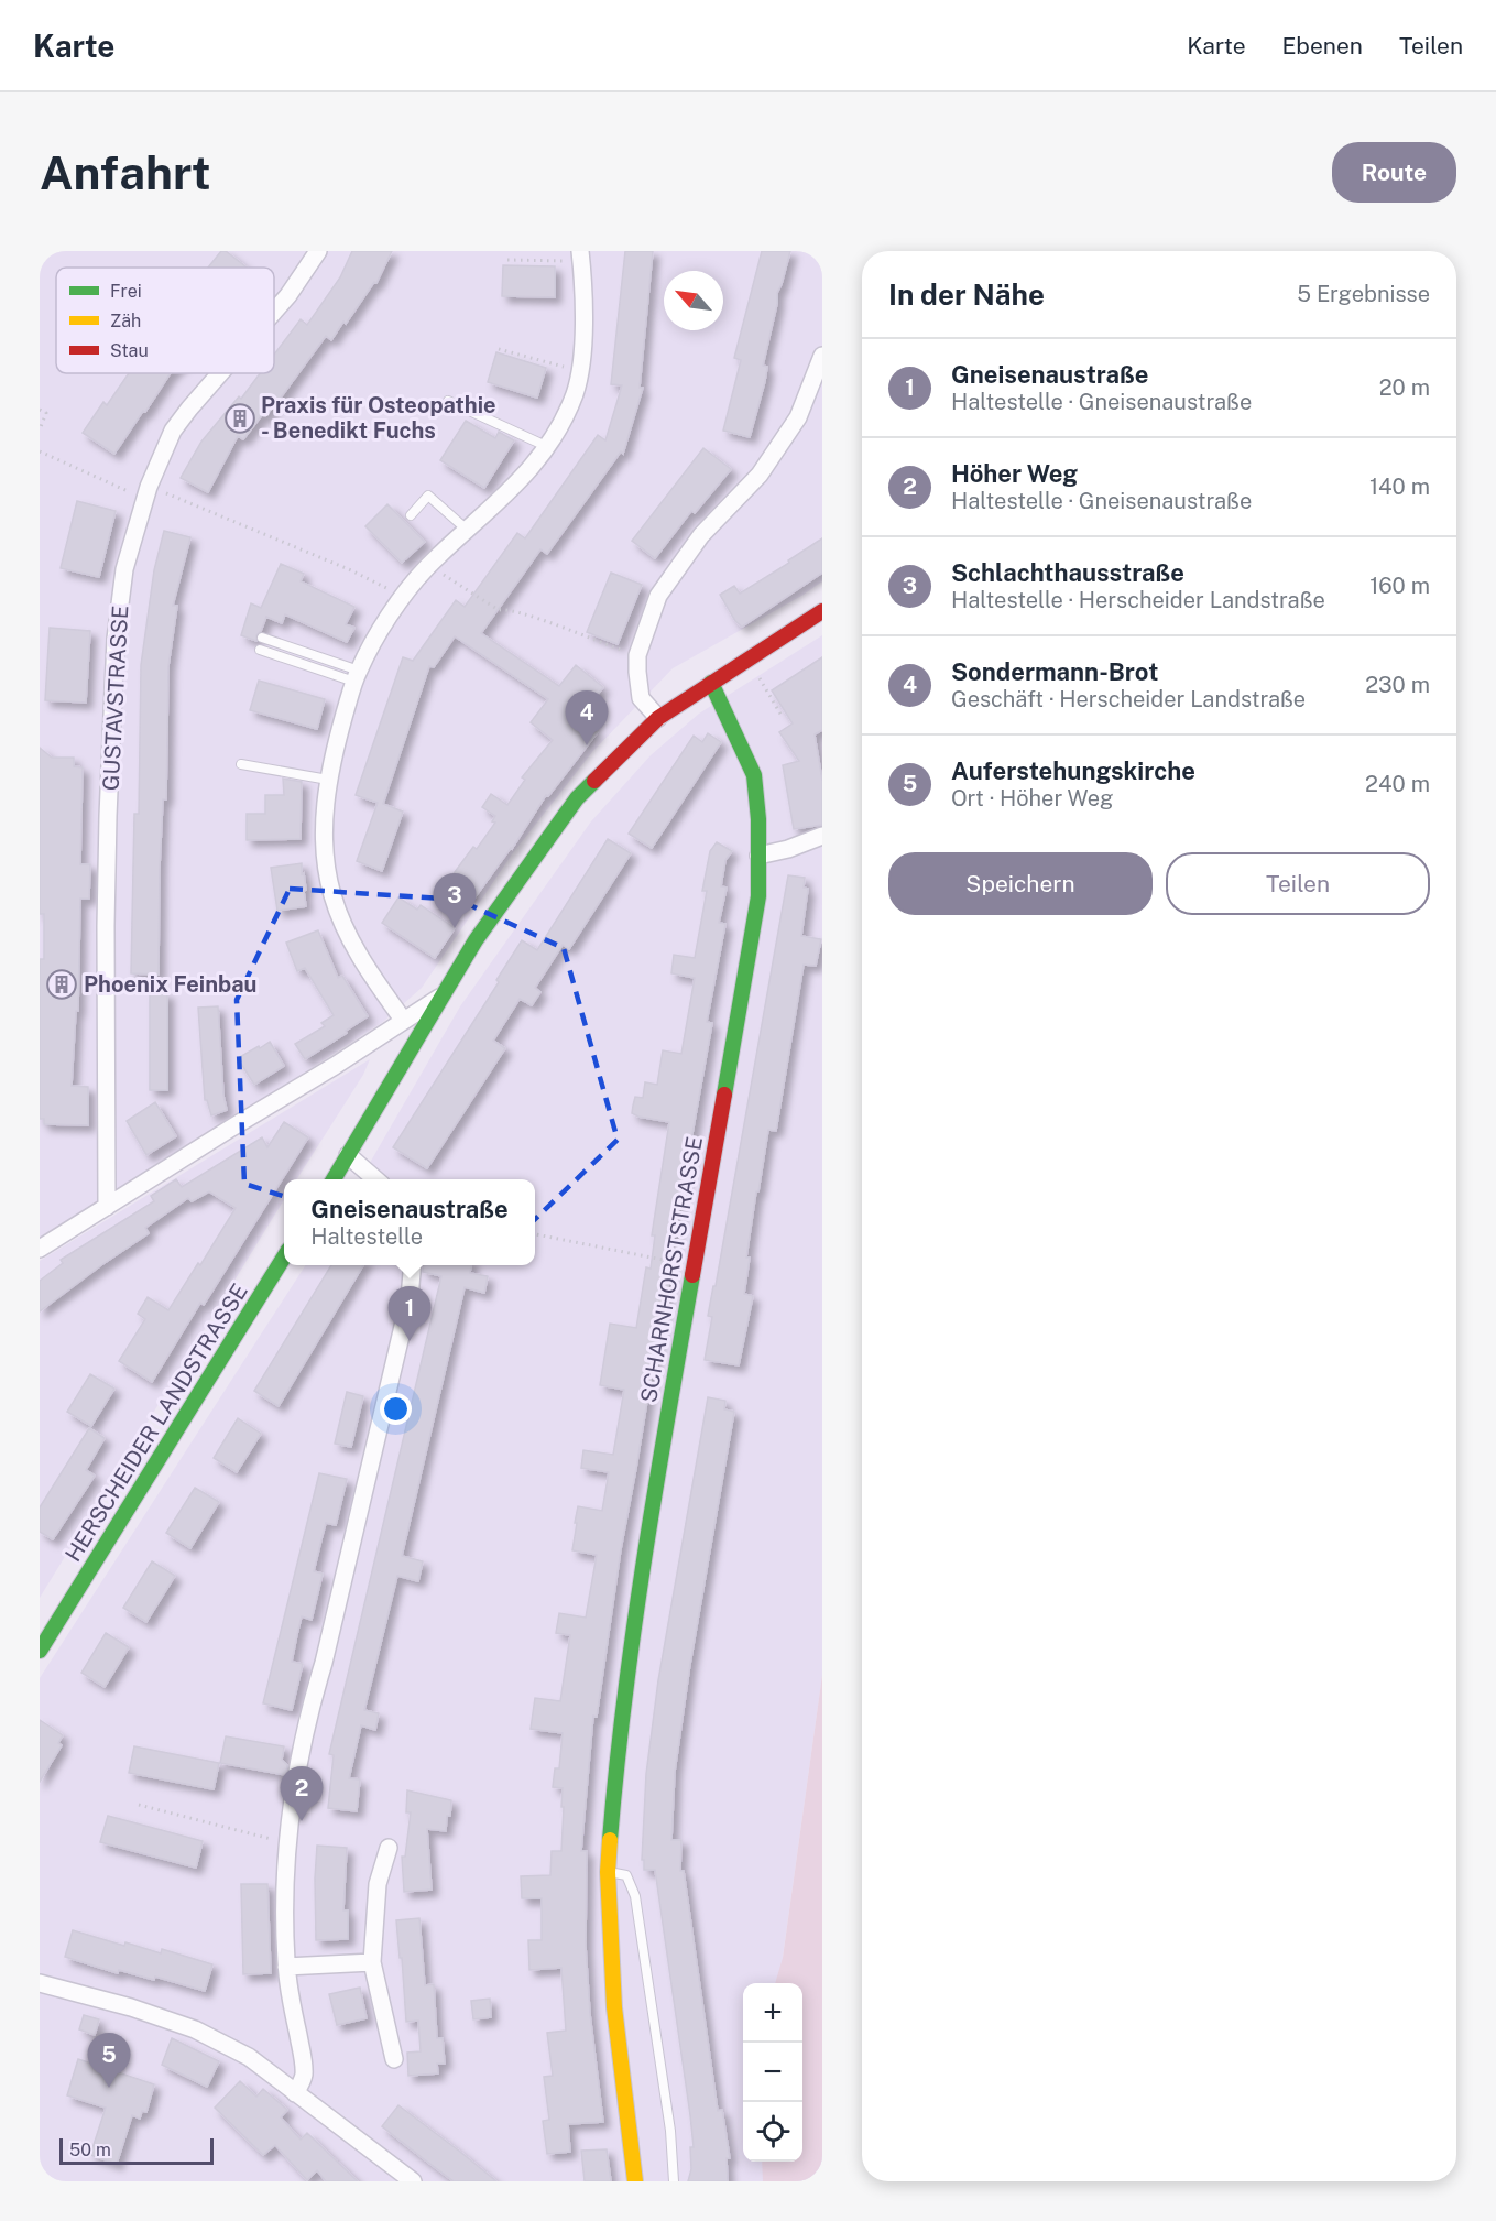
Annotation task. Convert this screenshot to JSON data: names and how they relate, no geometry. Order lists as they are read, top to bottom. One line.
{"streets":{"street":["GUSTAVSTRASSE","SCHARNHORSTSTRASSE","HERSCHEIDER LANDSTRASSE"]},"places":{"building":["Praxis für Osteopathie - Benedikt Fuchs","Phoenix Feinbau"]},"legend":["Frei","Zäh","Stau"],"scale_bar":"50 m","north":"top left","page":{"header":"Karte","nav":["Karte","Ebenen","Teilen"],"buttons":["Route",["Speichern","Teilen"]],"title":"Anfahrt","heading":["In der Nähe","5 Ergebnisse"],"list":[{"mark":"1","name":"Gneisenaustraße","note":"Haltestelle · Gneisenaustraße","value":"20 m"},{"mark":"2","name":"Höher Weg","note":"Haltestelle · Gneisenaustraße","value":"140 m"},{"mark":"3","name":"Schlachthausstraße","note":"Haltestelle · Herscheider Landstraße","value":"160 m"},{"mark":"4","name":"Sondermann-Brot","note":"Geschäft · Herscheider Landstraße","value":"230 m"},{"mark":"5","name":"Auferstehungskirche","note":"Ort · Höher Weg","value":"240 m"}],"pins":["4","3","1","2","5"],"popup":["Gneisenaustraße","Haltestelle"],"map_buttons":["+","−"],"scale":"50 m"}}
